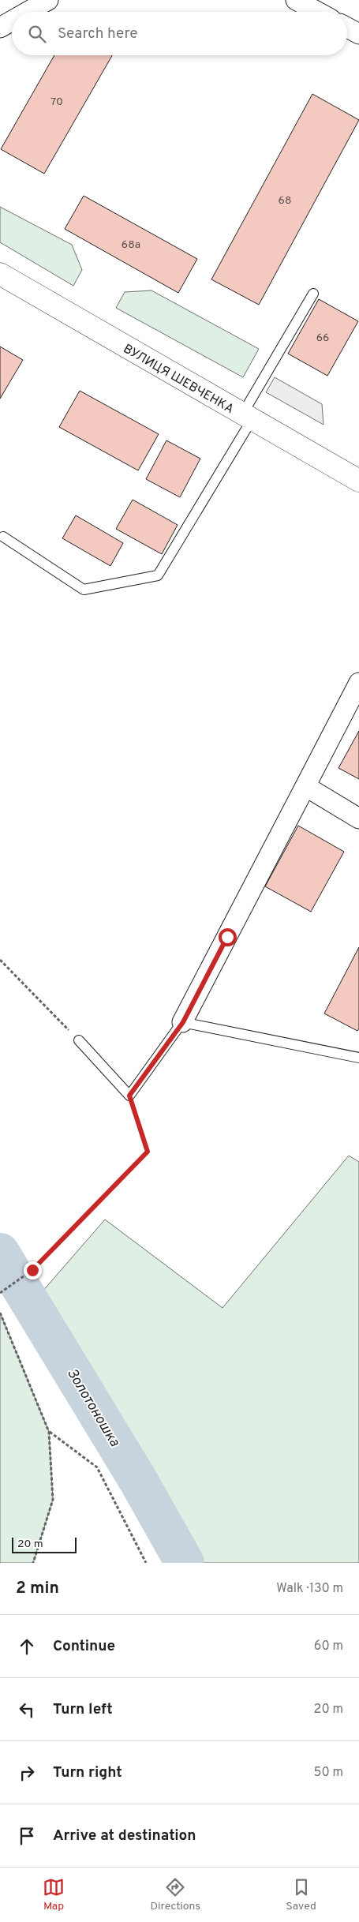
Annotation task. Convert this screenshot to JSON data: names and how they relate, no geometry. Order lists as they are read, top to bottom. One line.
{"streets":{"main road":["ВУЛИЦЯ ШЕВЧЕНКА"]},"water":["Золотоношка"],"house_numbers":["70","68","68а","66"],"scale_bar":"20 m","page":{"search":"Search here","scale":"20 m","heading":["2 min","Walk · 130 m"],"list":[["Continue","60 m"],["Turn left","20 m"],["Turn right","50 m"],"Arrive at destination"],"nav":["Map","Directions","Saved"]}}
